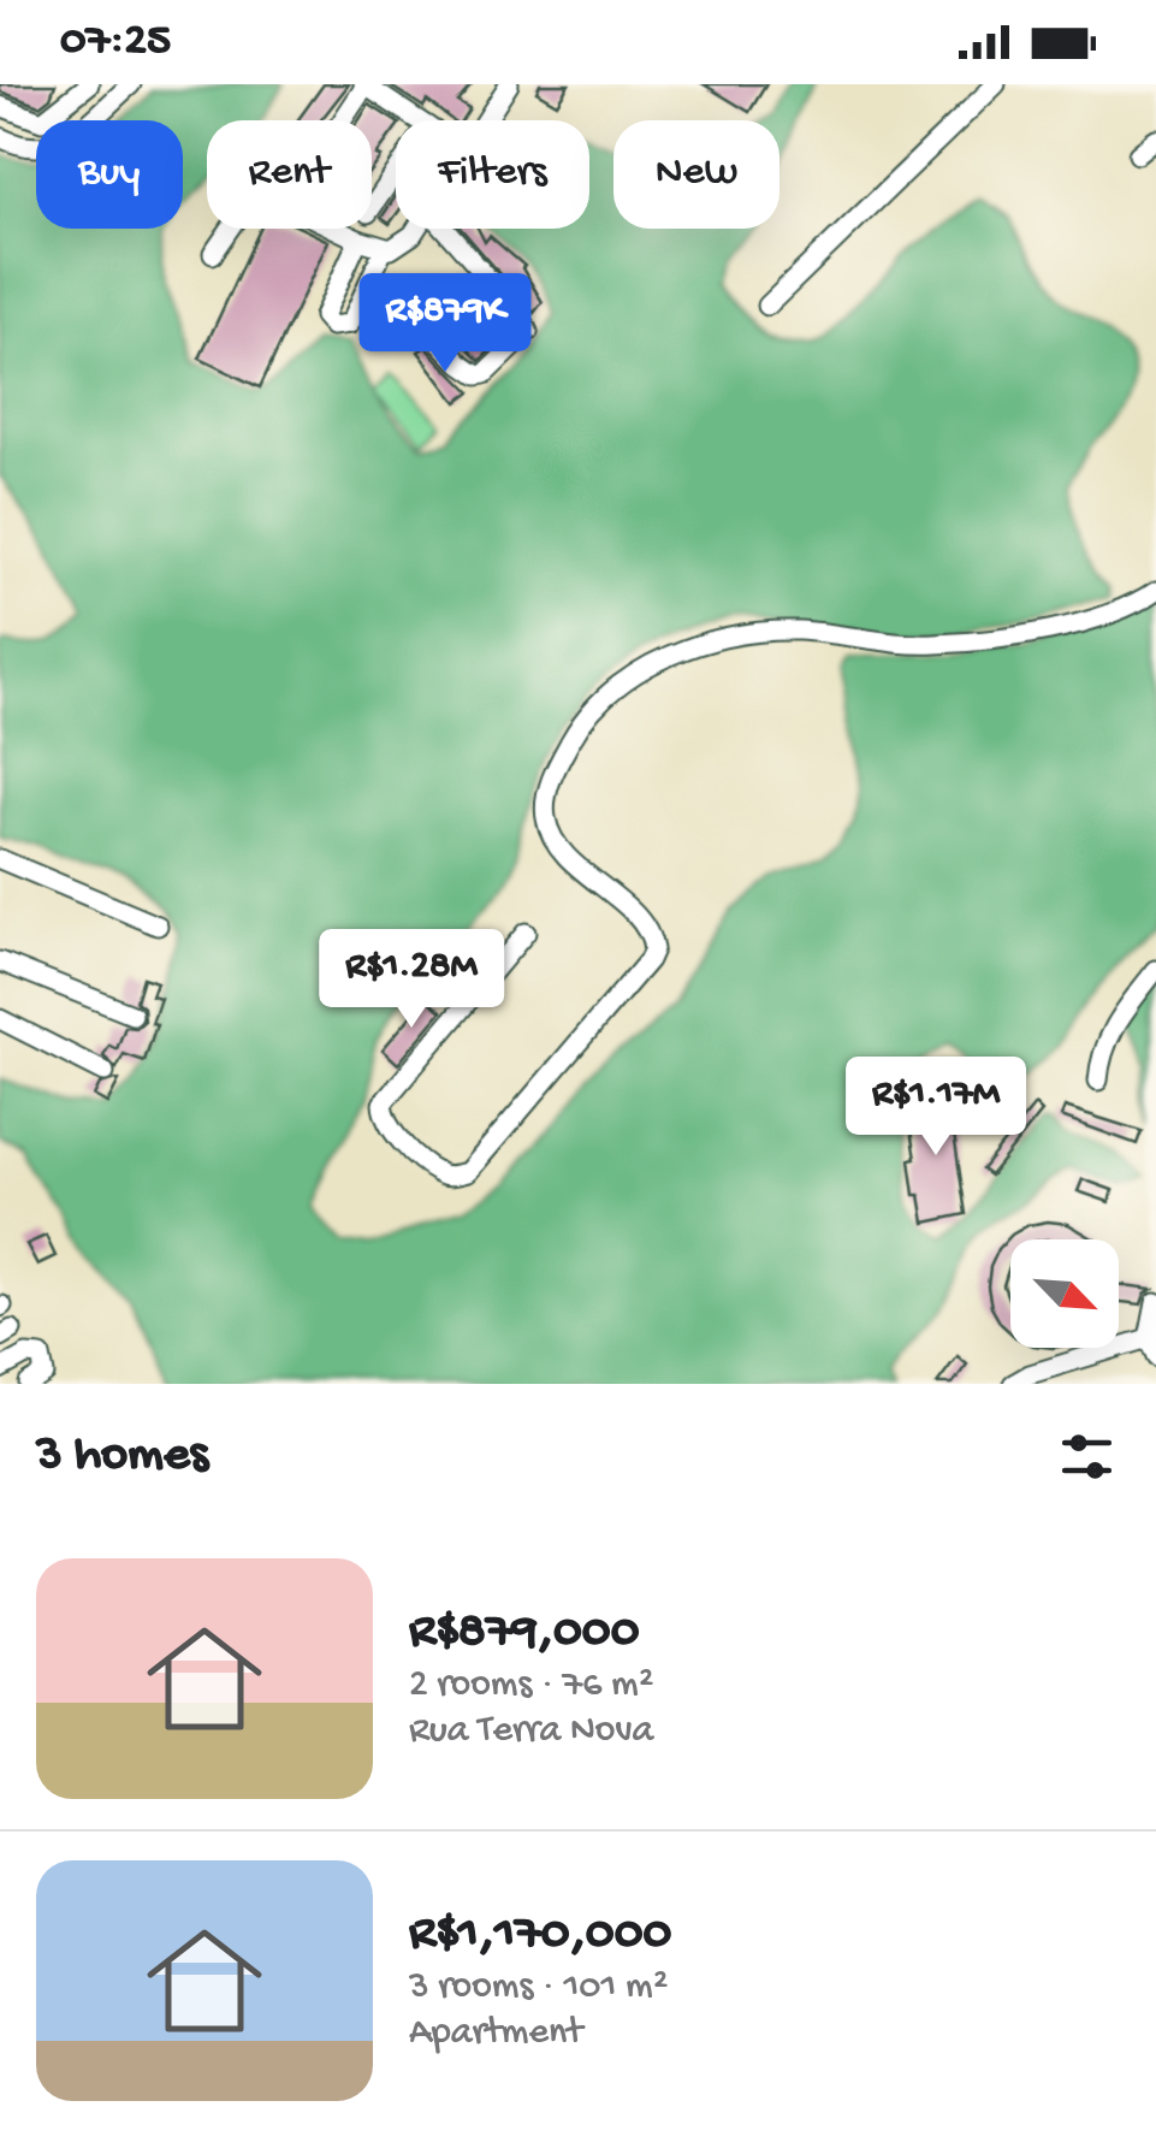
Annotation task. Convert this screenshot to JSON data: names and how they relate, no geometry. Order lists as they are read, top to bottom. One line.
{"north":"bottom right","page":{"status":"07:25","chip":["Buy","Rent","Filters","New"],"price":["R$879K","R$1.28M","R$1.17M"],"heading":"3 homes","list":[{"name":"R$879,000","note":"2 rooms · 76 m² · Rua Terra Nova"},{"name":"R$1,170,000","note":"3 rooms · 101 m² · Apartment"}]}}
